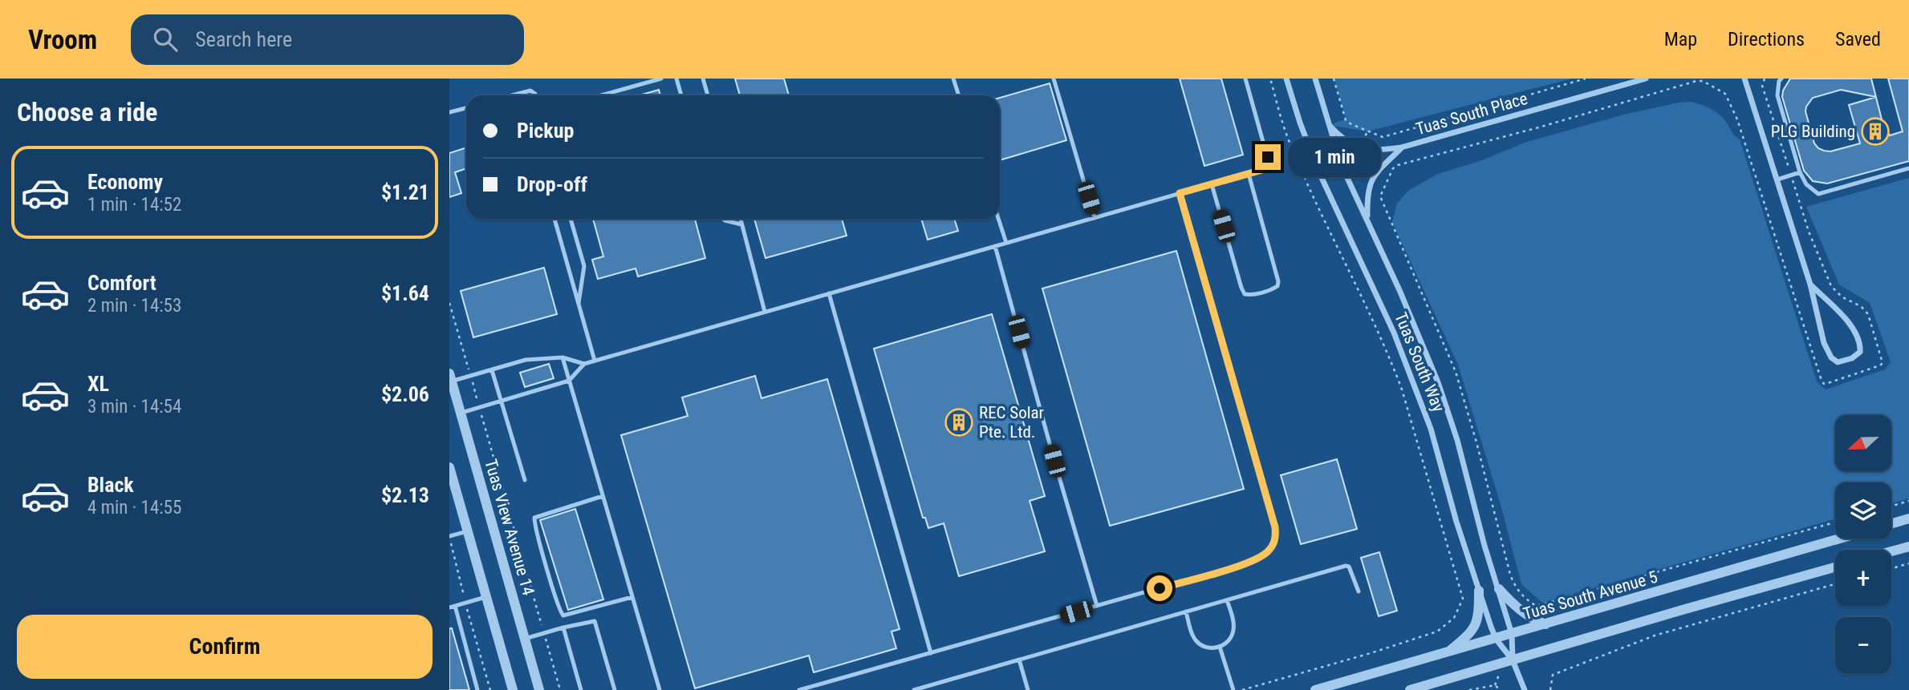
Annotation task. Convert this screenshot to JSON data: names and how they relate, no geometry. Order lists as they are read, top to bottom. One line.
{"streets":{"street":["Tuas South Place","Tuas South Way","Tuas View Avenue 14","Tuas South Avenue 5"]},"crossings":[["Tuas South Way","Tuas South Avenue 5"]],"places":{"building":["PLG Building","REC Solar Pte. Ltd."]},"north":"left","page":{"header":"Vroom","search":"Search here","nav":["Map","Directions","Saved"],"heading":"Choose a ride","banner":["Pickup","Drop-off"],"bubble":"1 min","list":[{"name":"Economy","note":"1 min · 14:52","value":"$1.21"},{"name":"Comfort","note":"2 min · 14:53","value":"$1.64"},{"name":"XL","note":"3 min · 14:54","value":"$2.06"},{"name":"Black","note":"4 min · 14:55","value":"$2.13"}],"map_buttons":["+","−"],"buttons":"Confirm"}}
